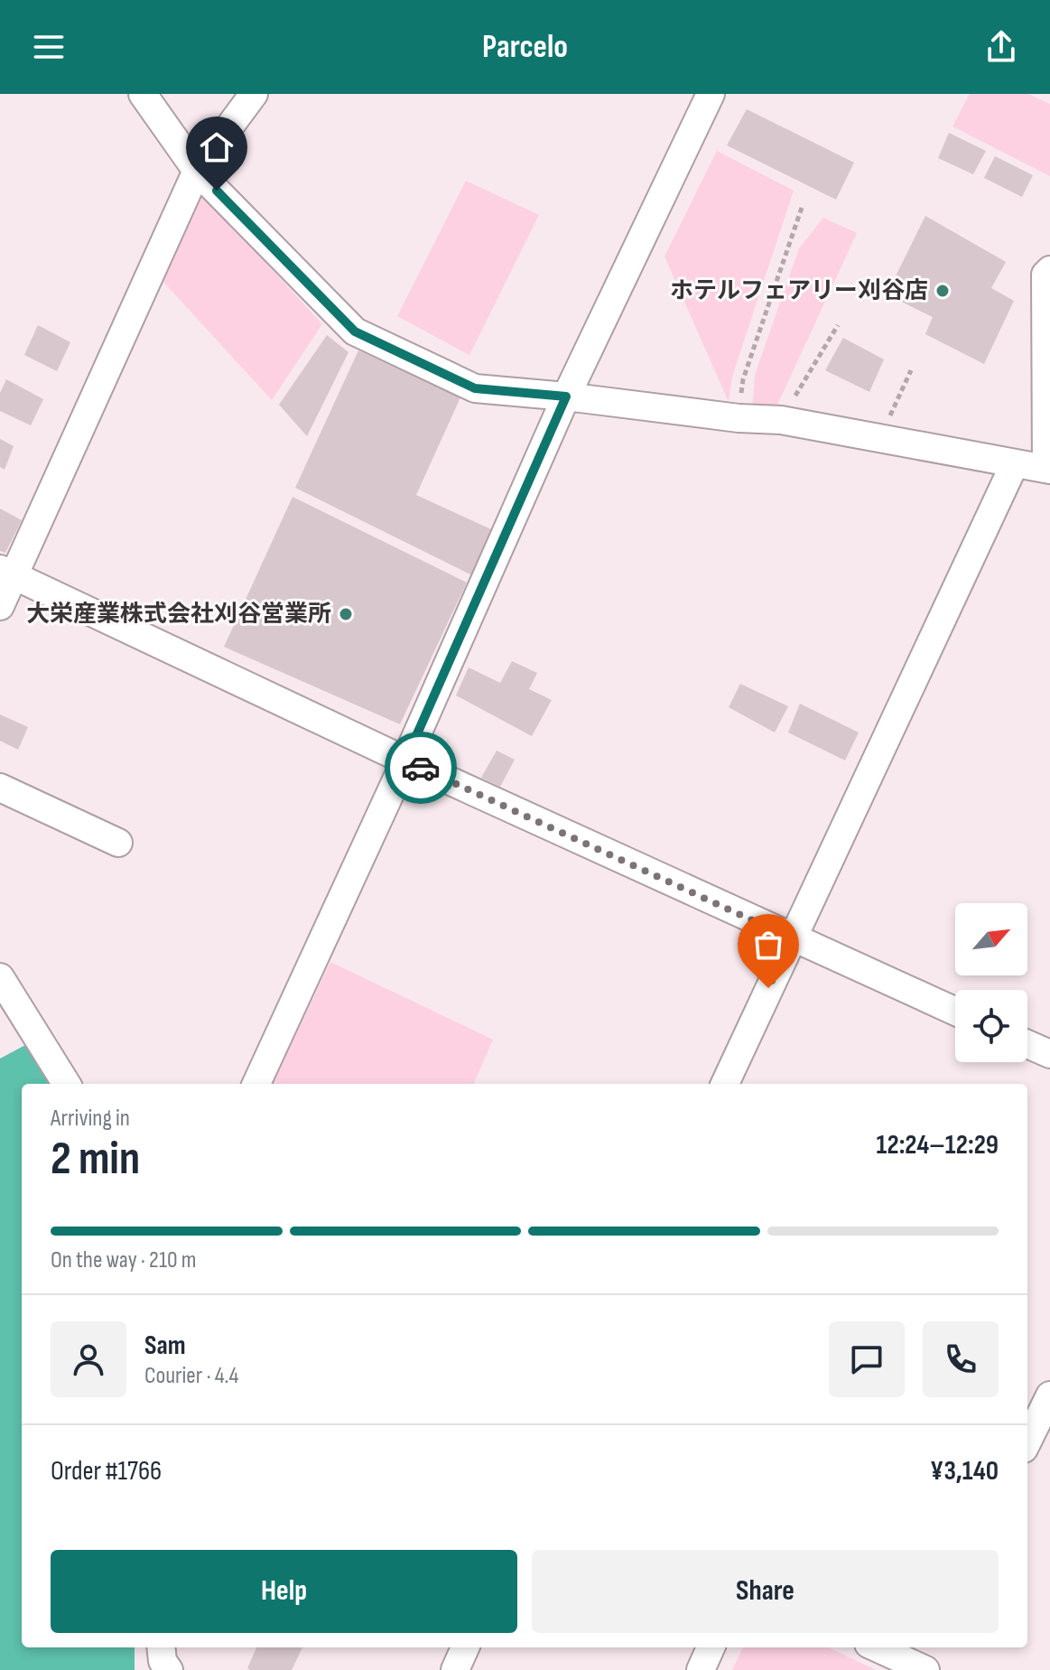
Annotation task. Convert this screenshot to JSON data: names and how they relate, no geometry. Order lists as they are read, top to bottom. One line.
{"places":["ホテルフェアリー刈谷店","大栄産業株式会社刈谷営業所"],"north":"top right","page":{"header":"Parcelo","heading":["2 min","Arriving in","12:24–12:29"],"panel":["Sam","Courier · 4.4","Order #1766","¥3,140"],"bar":"On the way · 210 m","buttons":["Help","Share"]}}
